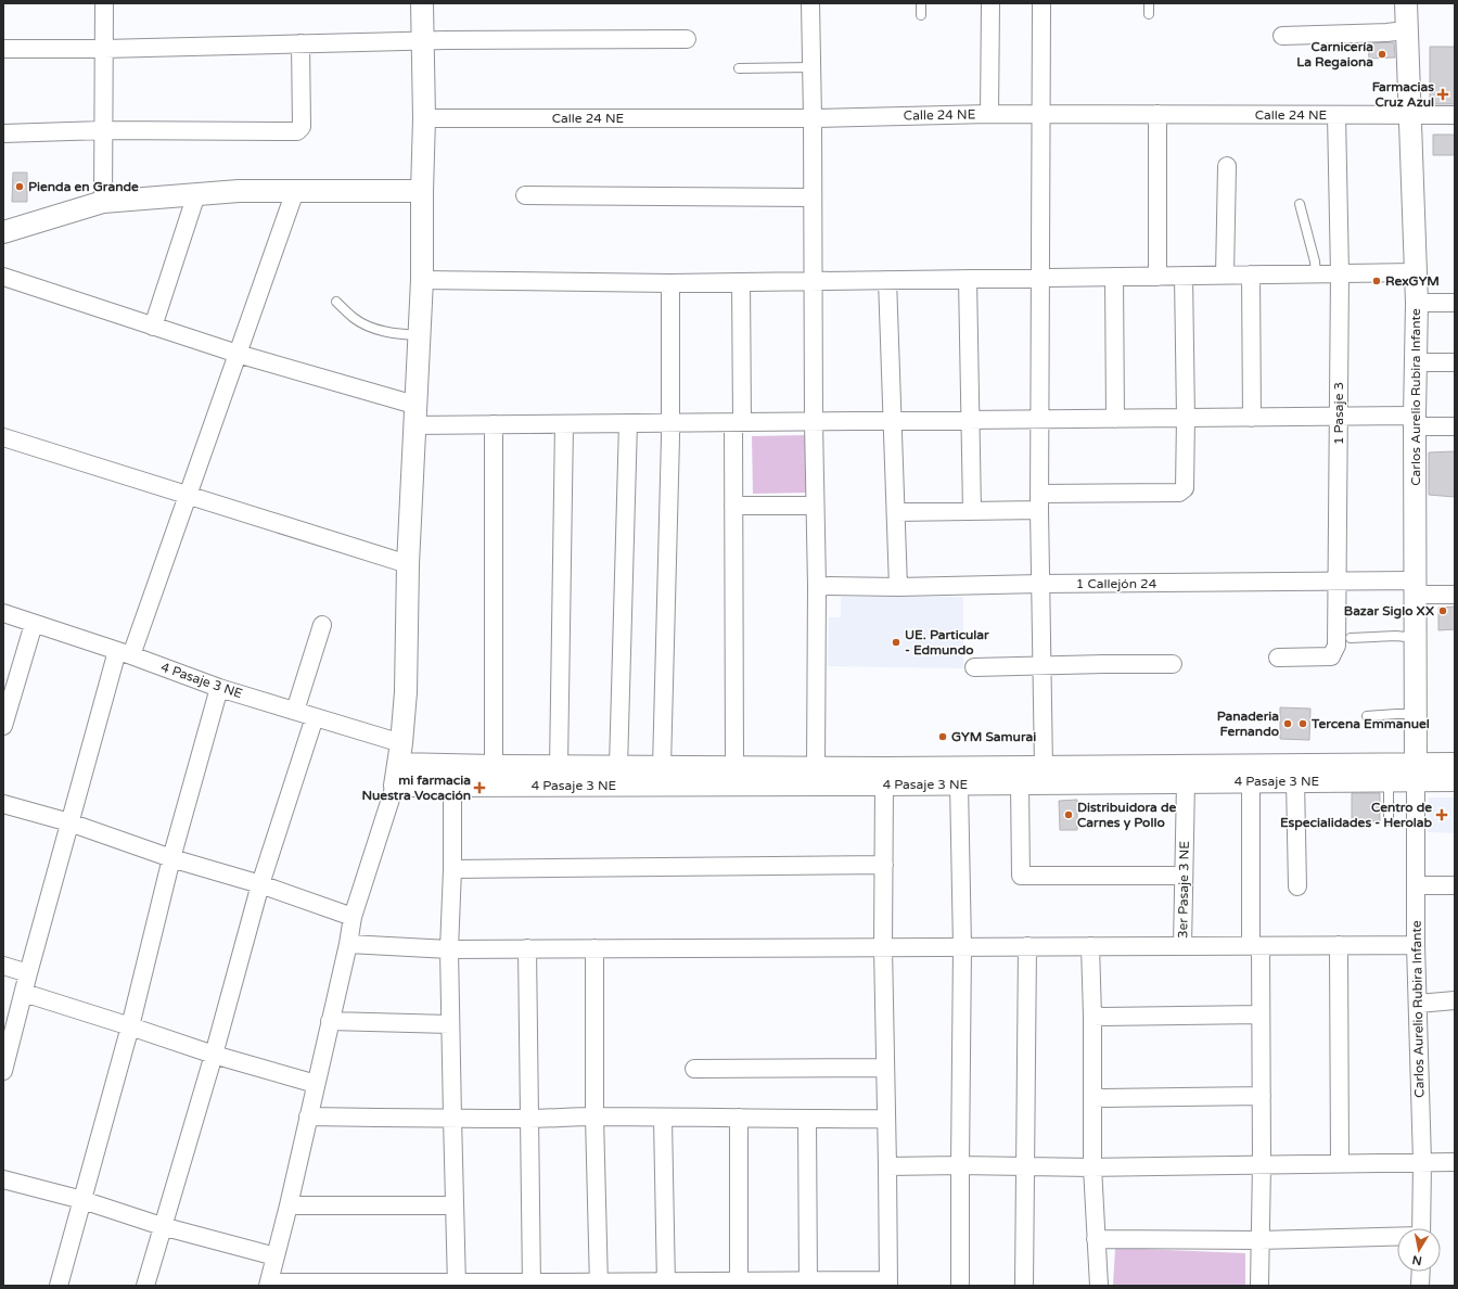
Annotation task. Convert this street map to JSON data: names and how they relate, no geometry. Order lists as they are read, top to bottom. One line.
{"streets":{"street":["Calle 24 NE","Carlos Aurelio Rubira Infante","1 Pasaje 3","1 Callejón 24","4 Pasaje 3 NE","3er Pasaje 3 NE"]},"crossings":[["Calle 24 NE","Carlos Aurelio Rubira Infante"],["Calle 24 NE","1 Pasaje 3"],["Carlos Aurelio Rubira Infante","1 Callejón 24"],["Carlos Aurelio Rubira Infante","4 Pasaje 3 NE"],["1 Pasaje 3","1 Callejón 24"],["4 Pasaje 3 NE","3er Pasaje 3 NE"]],"places":{"other":["Carnicería La Regaiona","Pienda en Grande","RexGYM","Bazar Siglo XX","UE. Particular - Edmundo","Panaderia Fernando","Tercena Emmanuel","GYM Samurai","Distribuidora de Carnes y Pollo"],"health":["Farmacias Cruz Azul","mi farmacia Nuestra Vocación","Centro de Especialidades - Herolab"]},"north":"bottom"}
